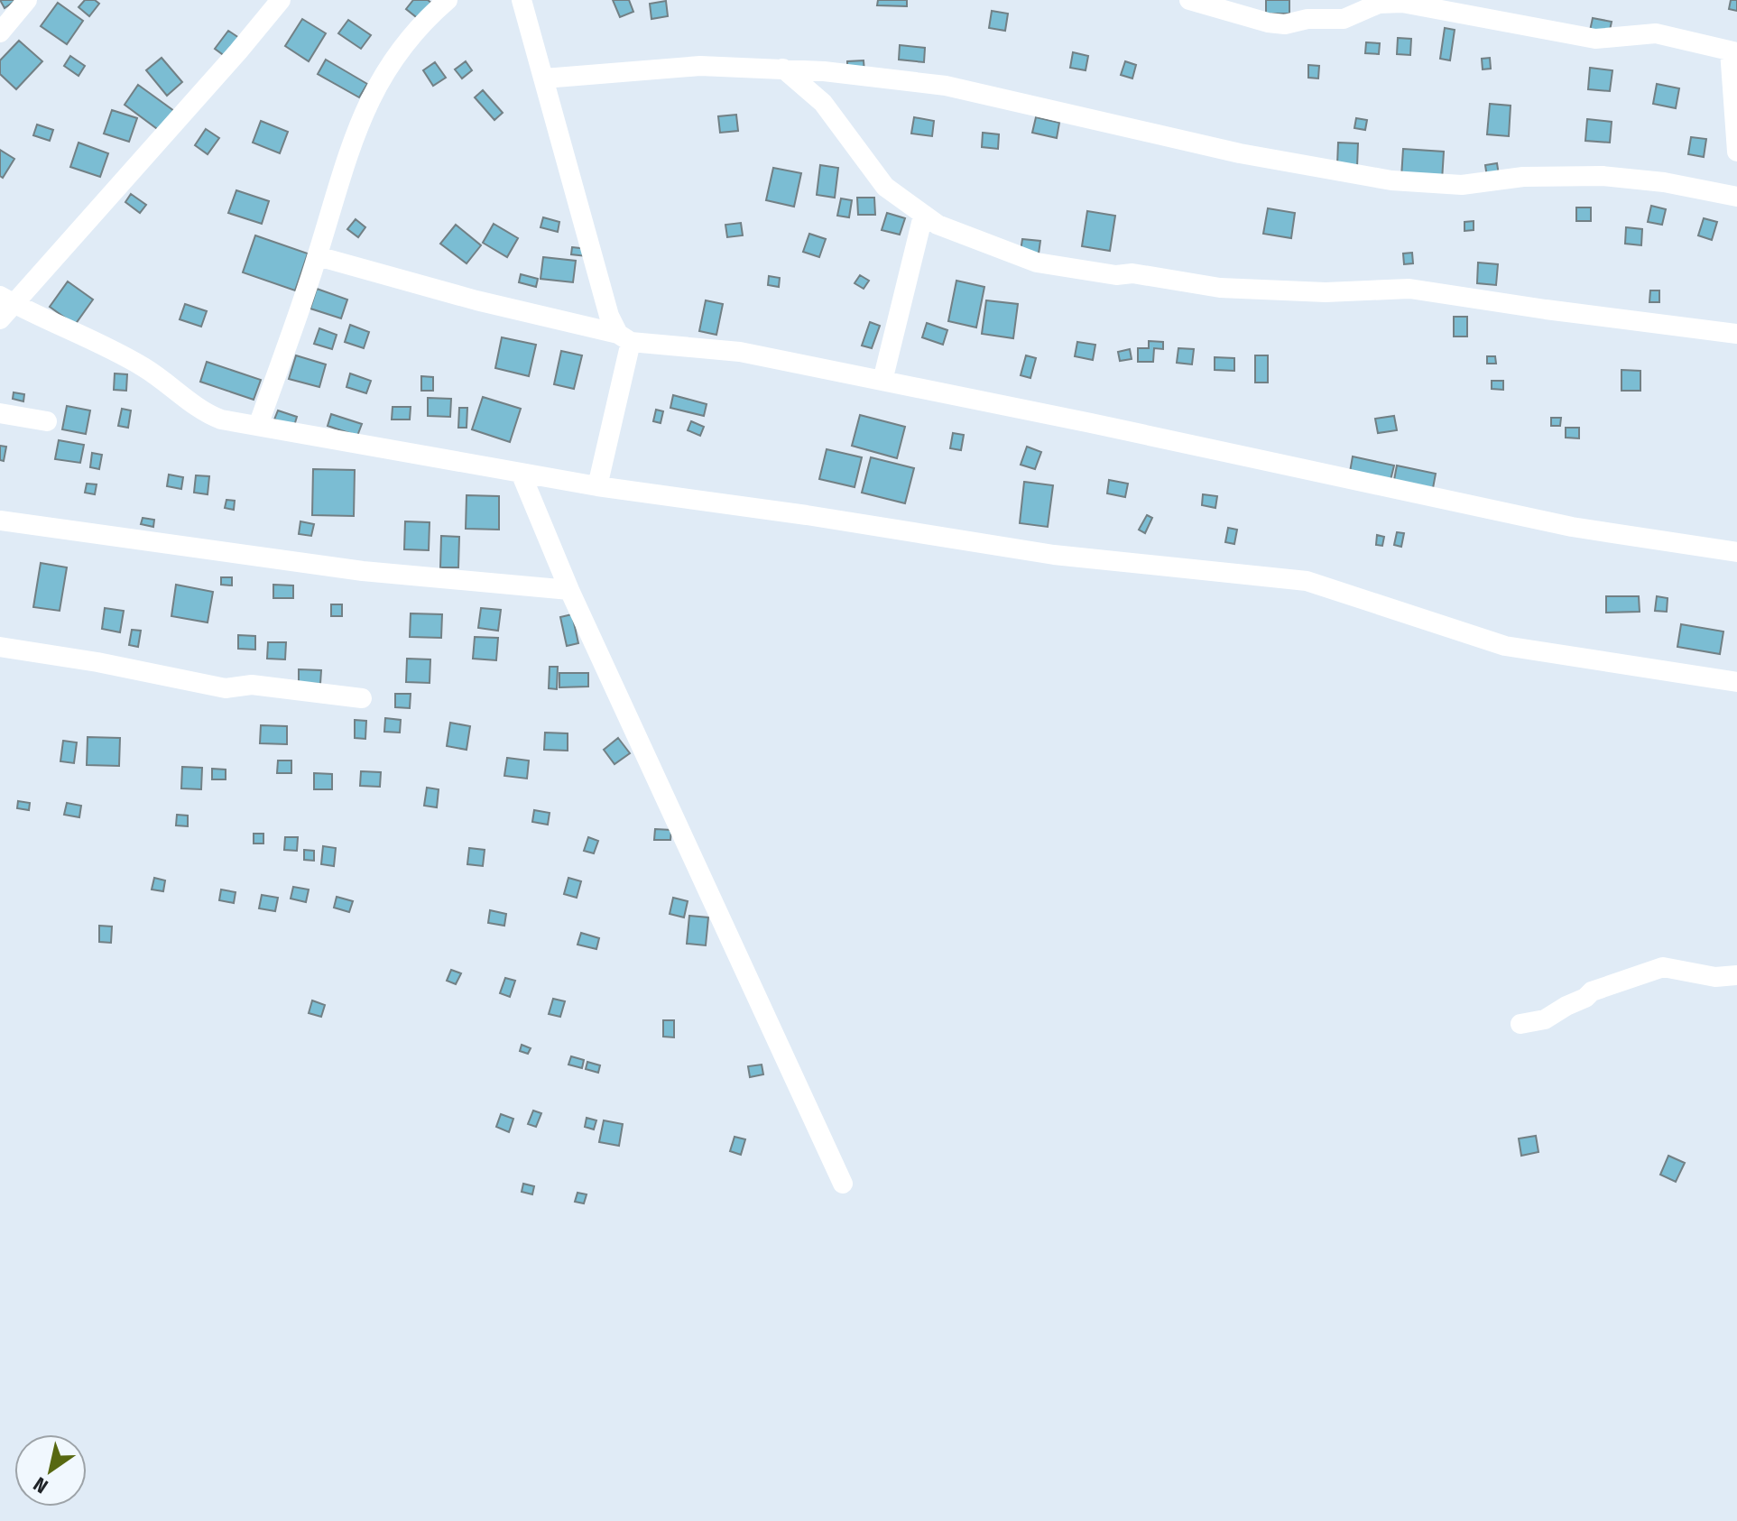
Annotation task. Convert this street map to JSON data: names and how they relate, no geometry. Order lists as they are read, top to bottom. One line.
{"north":"bottom left"}
